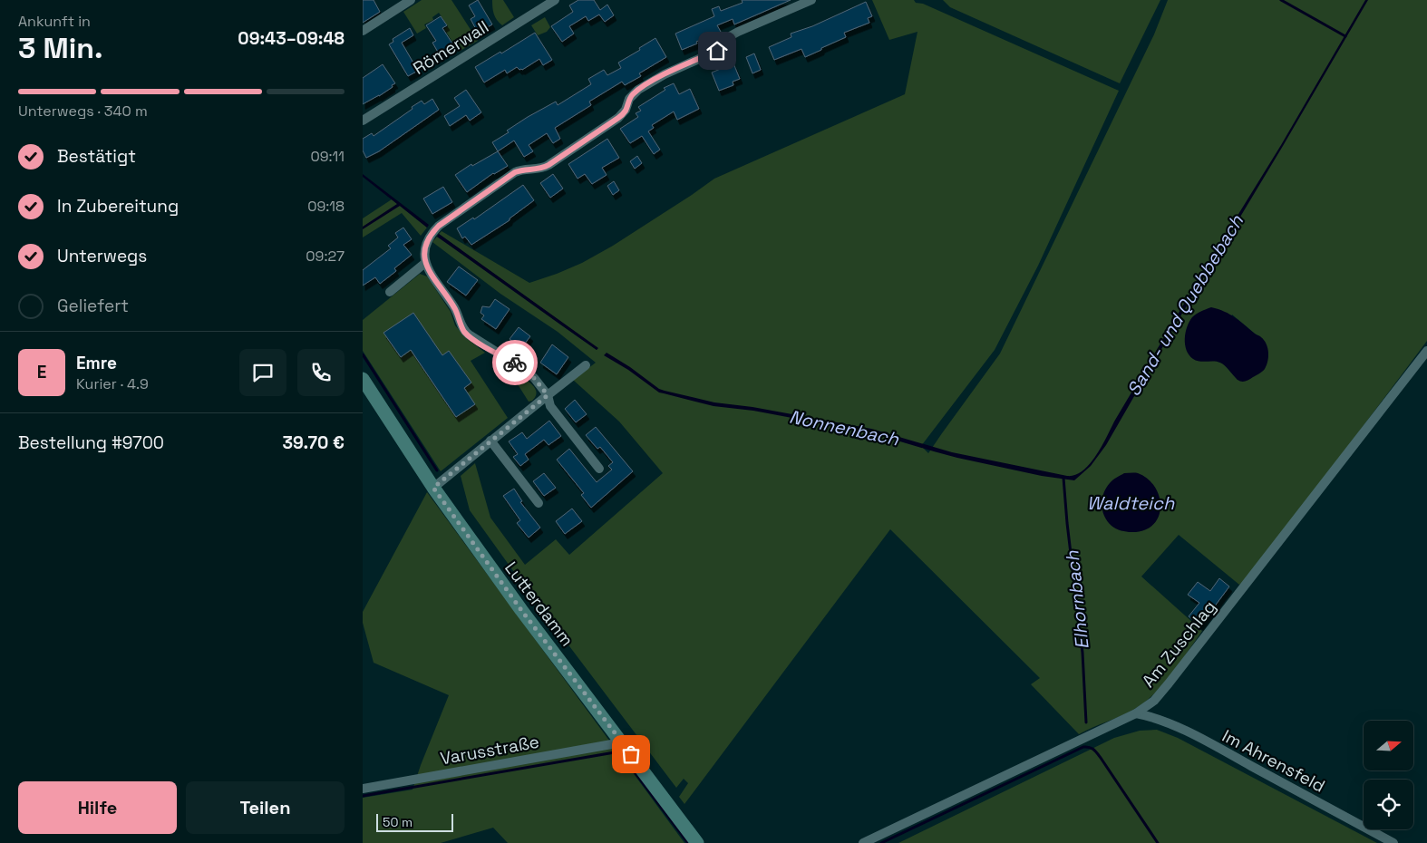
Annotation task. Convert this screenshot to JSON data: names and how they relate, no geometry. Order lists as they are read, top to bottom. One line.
{"streets":{"street":["Römerwall","Lutterdamm","Am Zuschlag","Varusstraße","Im Ahrensfeld"]},"crossings":[["Lutterdamm","Varusstraße"],["Am Zuschlag","Im Ahrensfeld"]],"water":["Sand- und Quebbebach","Nonnenbach","Waldteich","Elhornbach"],"scale_bar":"50 m","north":"right","page":{"heading":["3 Min.","Ankunft in","09:43–09:48"],"panel":["Emre","Kurier · 4.9","Bestellung #9700","39.70 €"],"bar":"Unterwegs · 340 m","list":[["Bestätigt","09:11"],["In Zubereitung","09:18"],["Unterwegs","09:27"],"Geliefert"],"round":"E","buttons":["Hilfe","Teilen"],"scale":"50 m"}}
